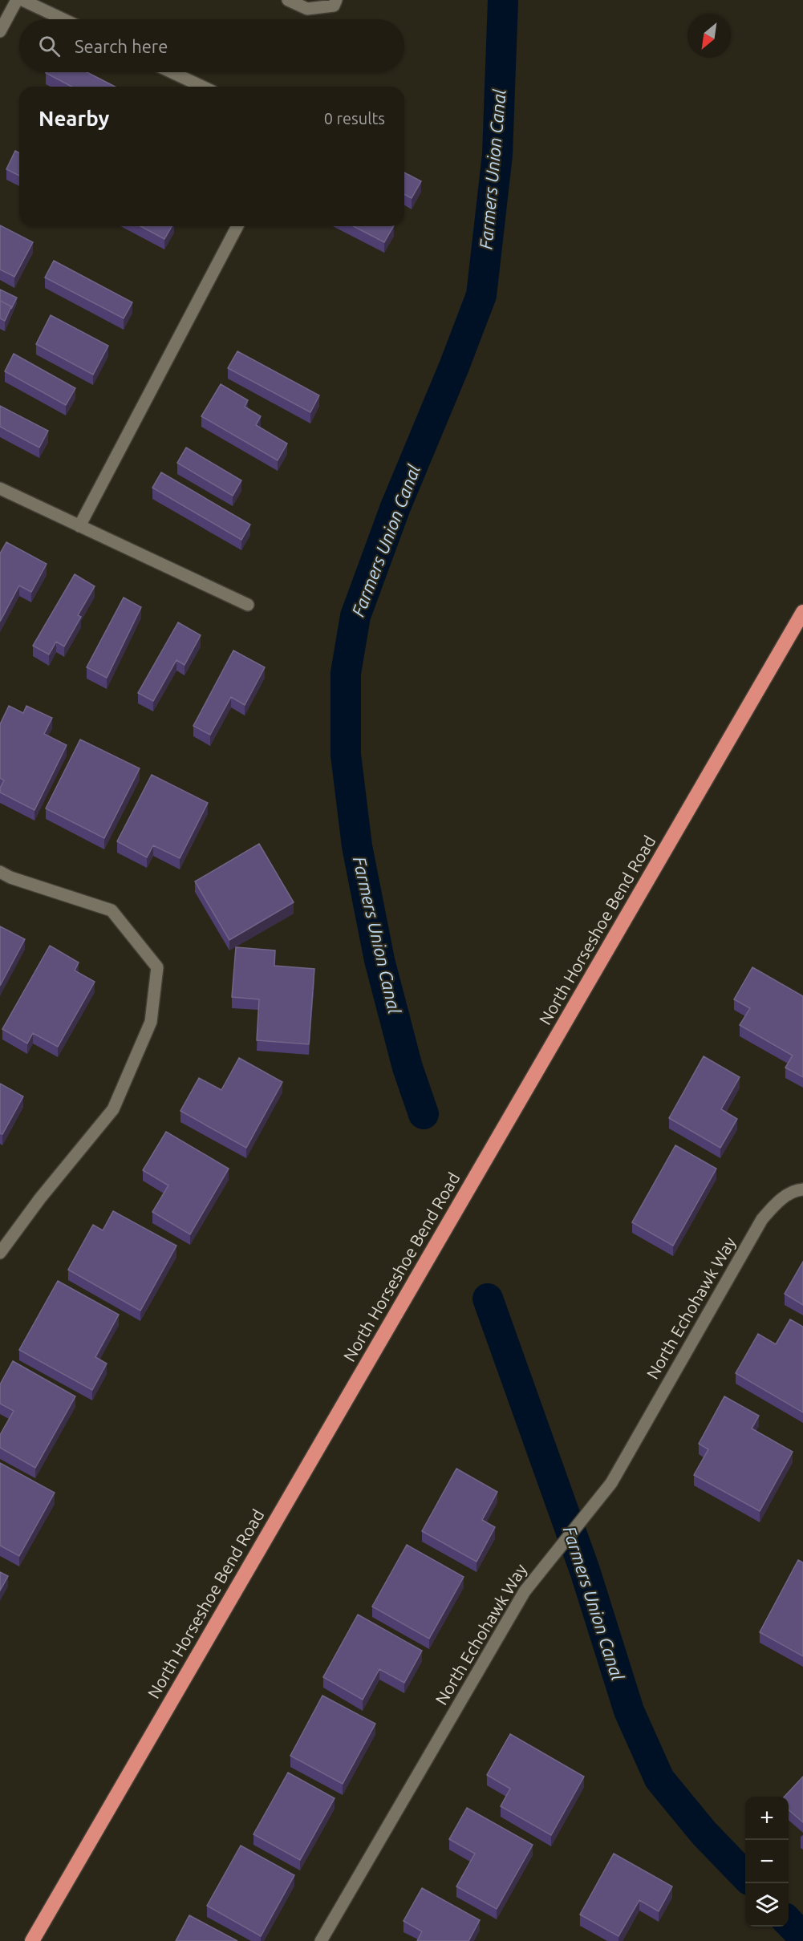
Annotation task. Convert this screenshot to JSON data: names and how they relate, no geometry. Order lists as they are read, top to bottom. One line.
{"streets":{"highway":["North Horseshoe Bend Road"],"street":["North Echohawk Way"]},"water":["Farmers Union Canal"],"north":"bottom left","page":{"search":"Search here","heading":["Nearby","0 results"],"map_buttons":["+","−"]}}
